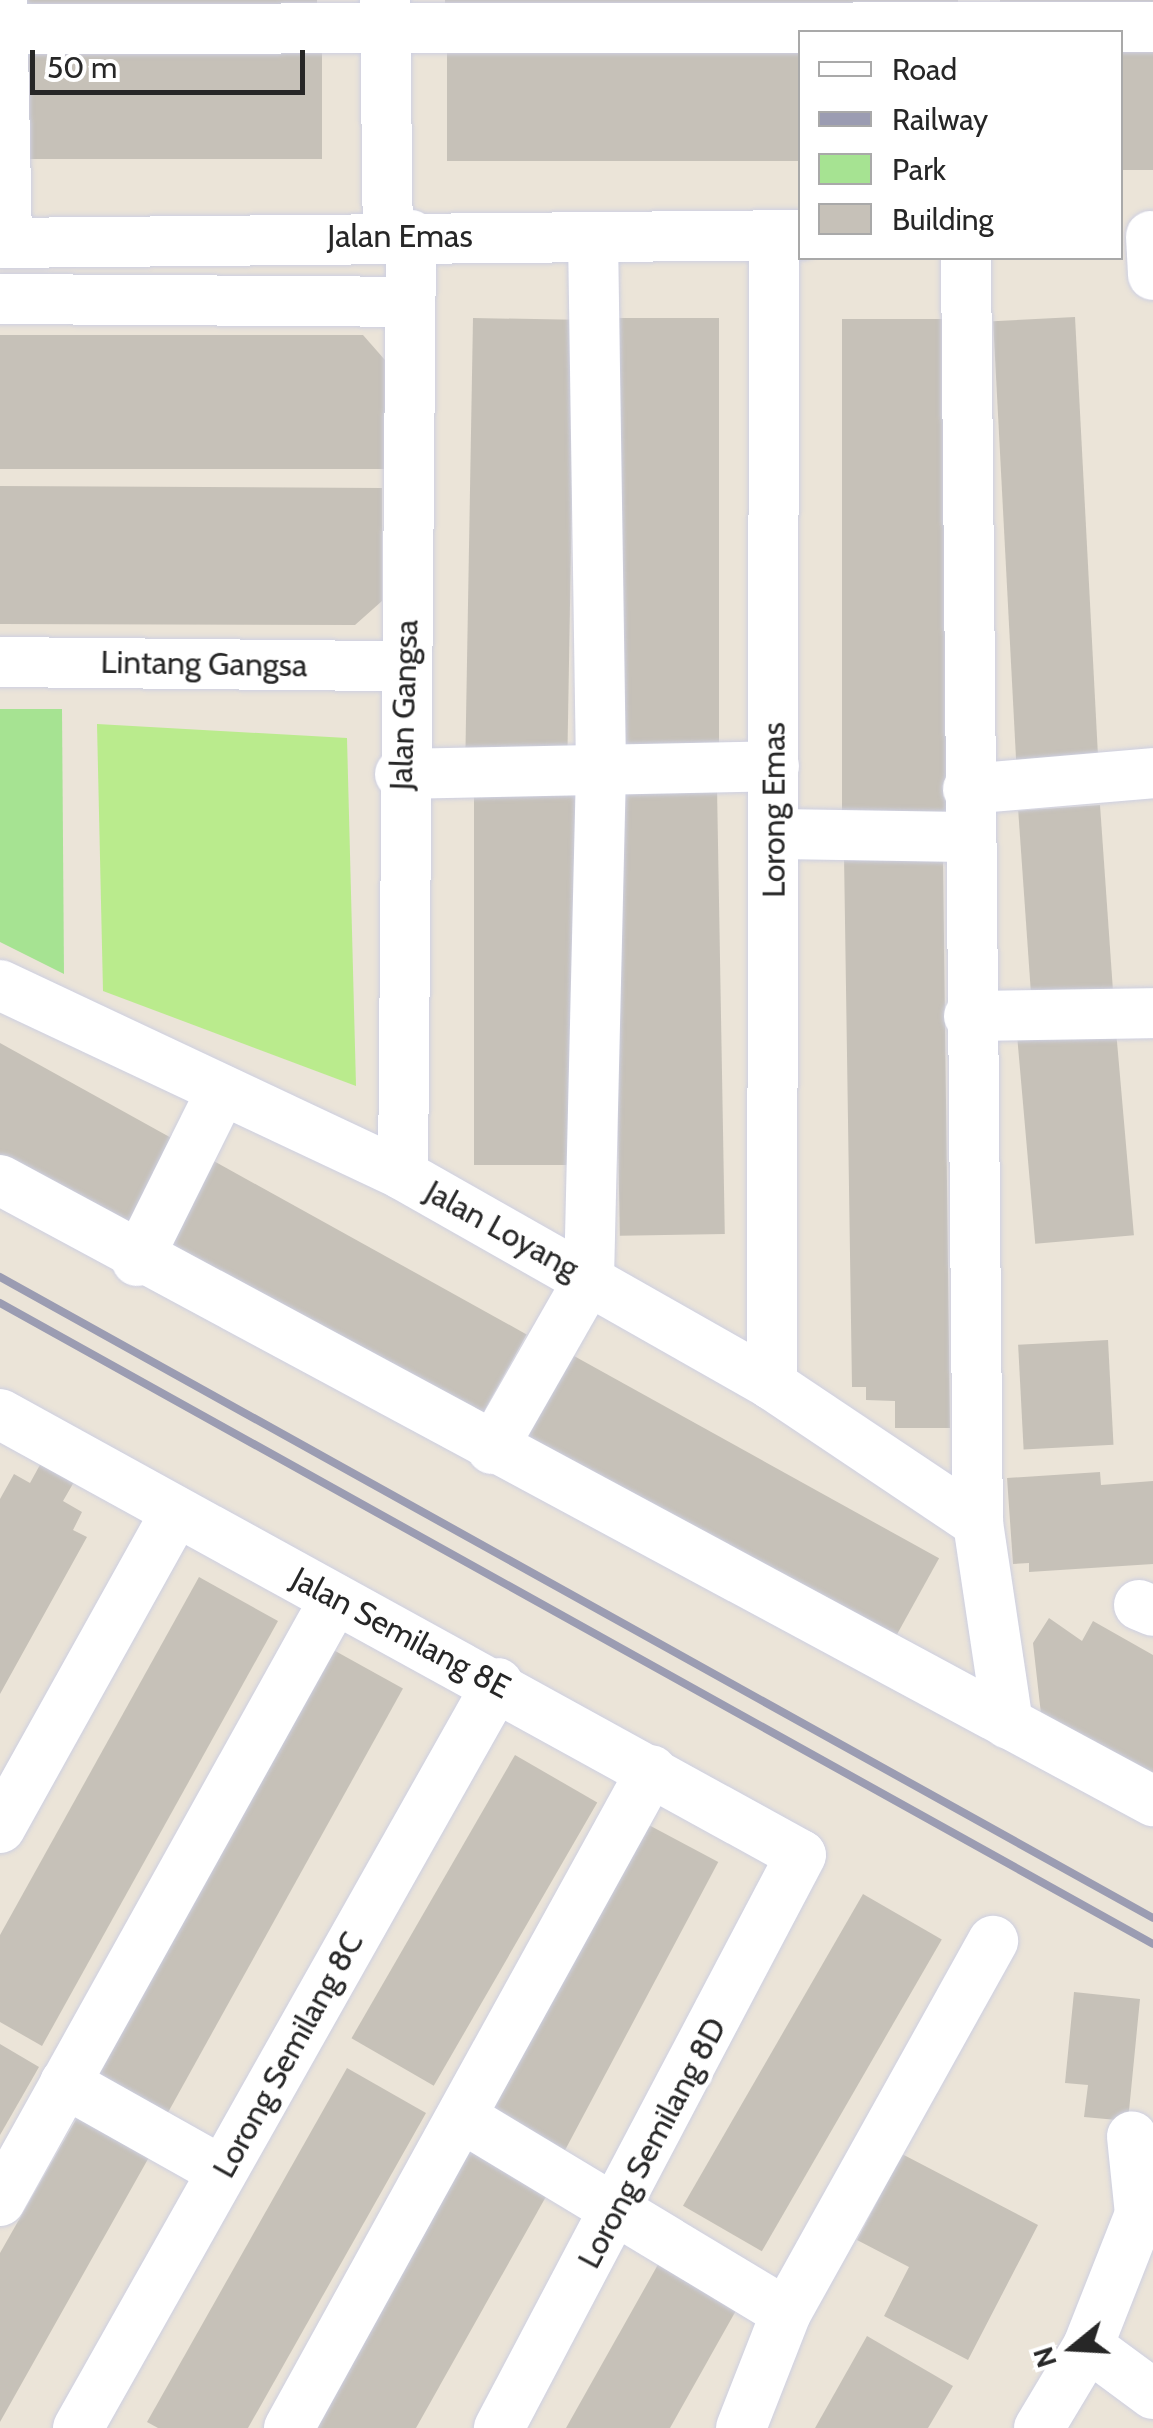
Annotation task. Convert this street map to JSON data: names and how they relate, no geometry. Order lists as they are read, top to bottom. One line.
{"streets":{"street":["Jalan Emas","Lintang Gangsa","Jalan Gangsa","Lorong Emas","Jalan Loyang","Jalan Semilang 8E","Lorong Semilang 8C","Lorong Semilang 8D"]},"crossings":[["Jalan Emas","Jalan Gangsa"],["Jalan Emas","Lorong Emas"],["Lintang Gangsa","Jalan Gangsa"],["Jalan Gangsa","Jalan Loyang"],["Lorong Emas","Jalan Loyang"],["Jalan Semilang 8E","Lorong Semilang 8C"],["Jalan Semilang 8E","Lorong Semilang 8D"]],"legend":["Road","Railway","Park","Building"],"scale_bar":"50 m","north":"left"}
